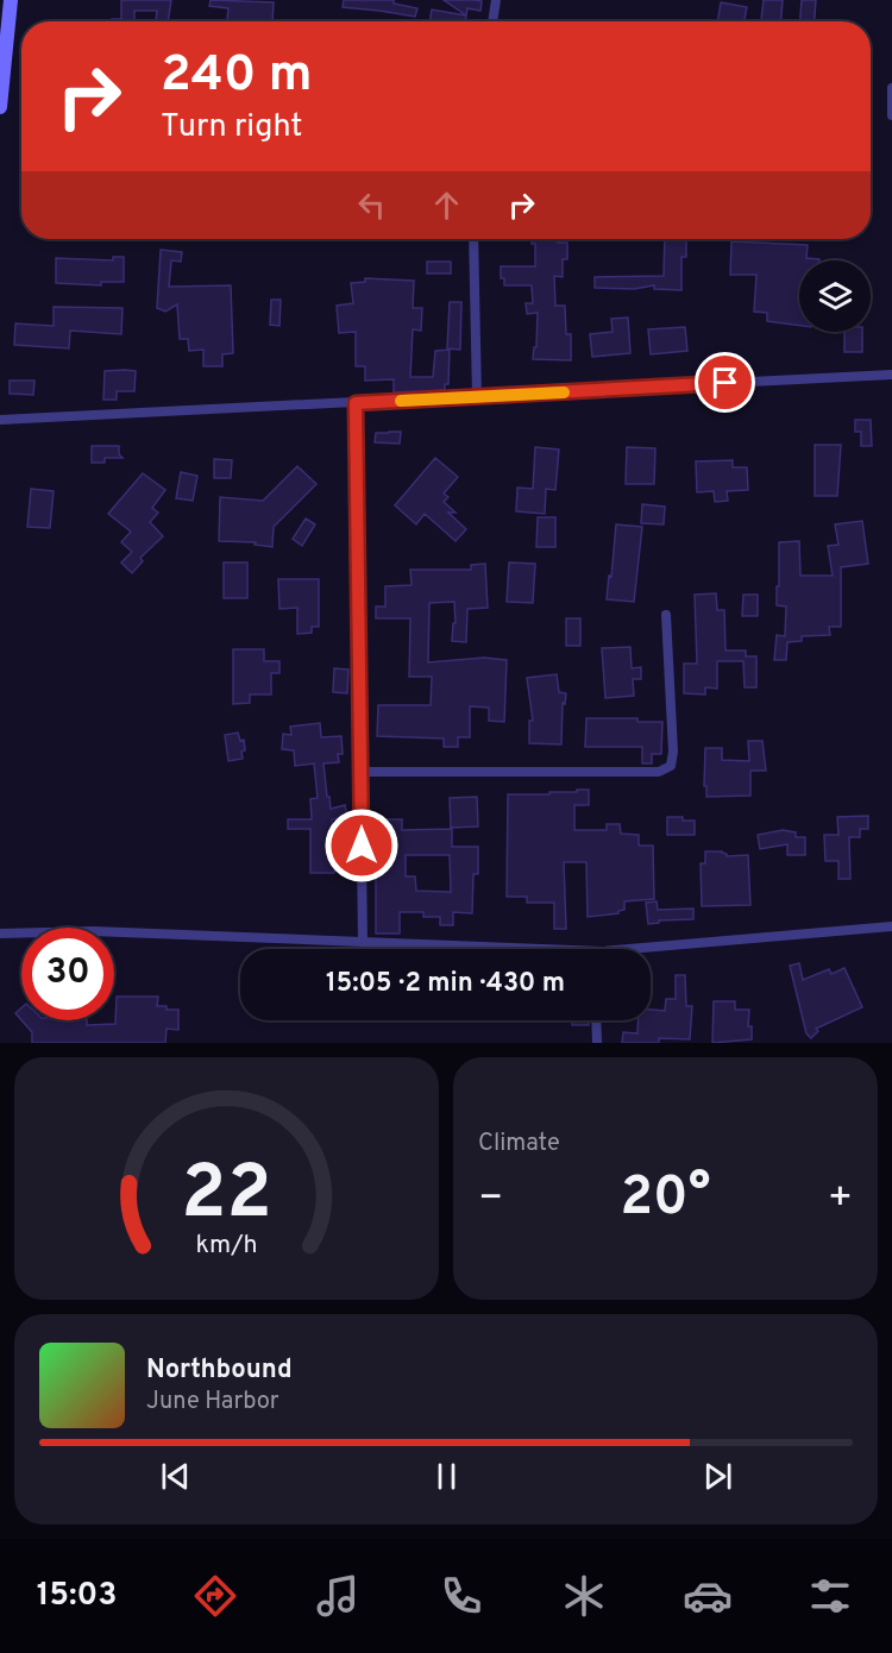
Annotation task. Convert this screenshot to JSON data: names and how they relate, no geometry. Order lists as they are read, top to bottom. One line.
{"page":{"turn":["240 m","Turn right"],"limit":"30","trip":"15:05 · 2 min · 430 m","tile":"Climate","heat":["−","20°","+"],"song":["Northbound","June Harbor"],"tabs":"15:03","gauge":["22","km/h"]}}
